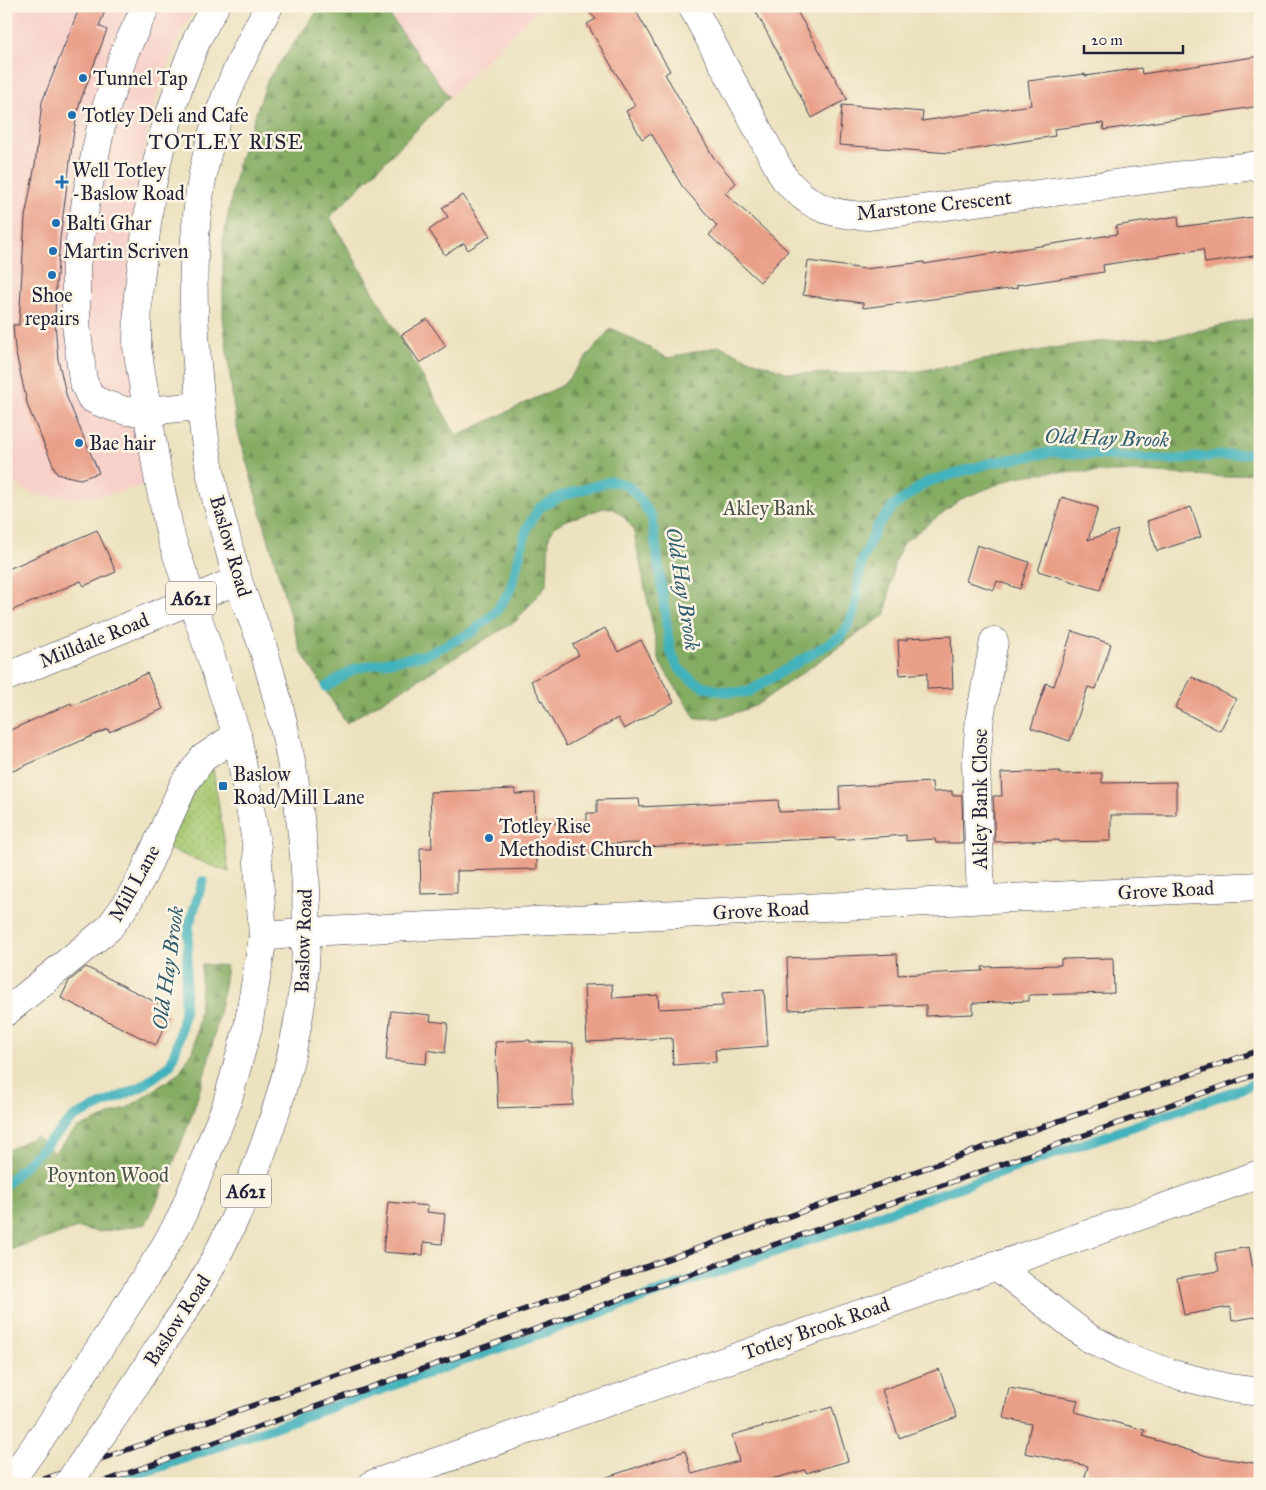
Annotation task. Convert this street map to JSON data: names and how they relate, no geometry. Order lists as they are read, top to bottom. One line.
{"streets":{"street":["Marstone Crescent","Baslow Road","A621","Milldale Road","Akley Bank Close","Mill Lane","Grove Road","Totley Brook Road"]},"crossings":[["Baslow Road","Milldale Road"],["Baslow Road","Grove Road"],["A621","Milldale Road"],["A621","Mill Lane"],["A621","Grove Road"],["Akley Bank Close","Grove Road"]],"districts":["TOTLEY RISE"],"water":["Old Hay Brook"],"parks":["Akley Bank","Poynton Wood"],"places":{"other":["Tunnel Tap","Totley Deli and Cafe","Balti Ghar","Martin Scriven","Shoe repairs","Bae hair","Totley Rise Methodist Church"],"health":["Well Totley -Baslow Road"],"transit":["Baslow Road/Mill Lane"]},"scale_bar":"20 m"}
